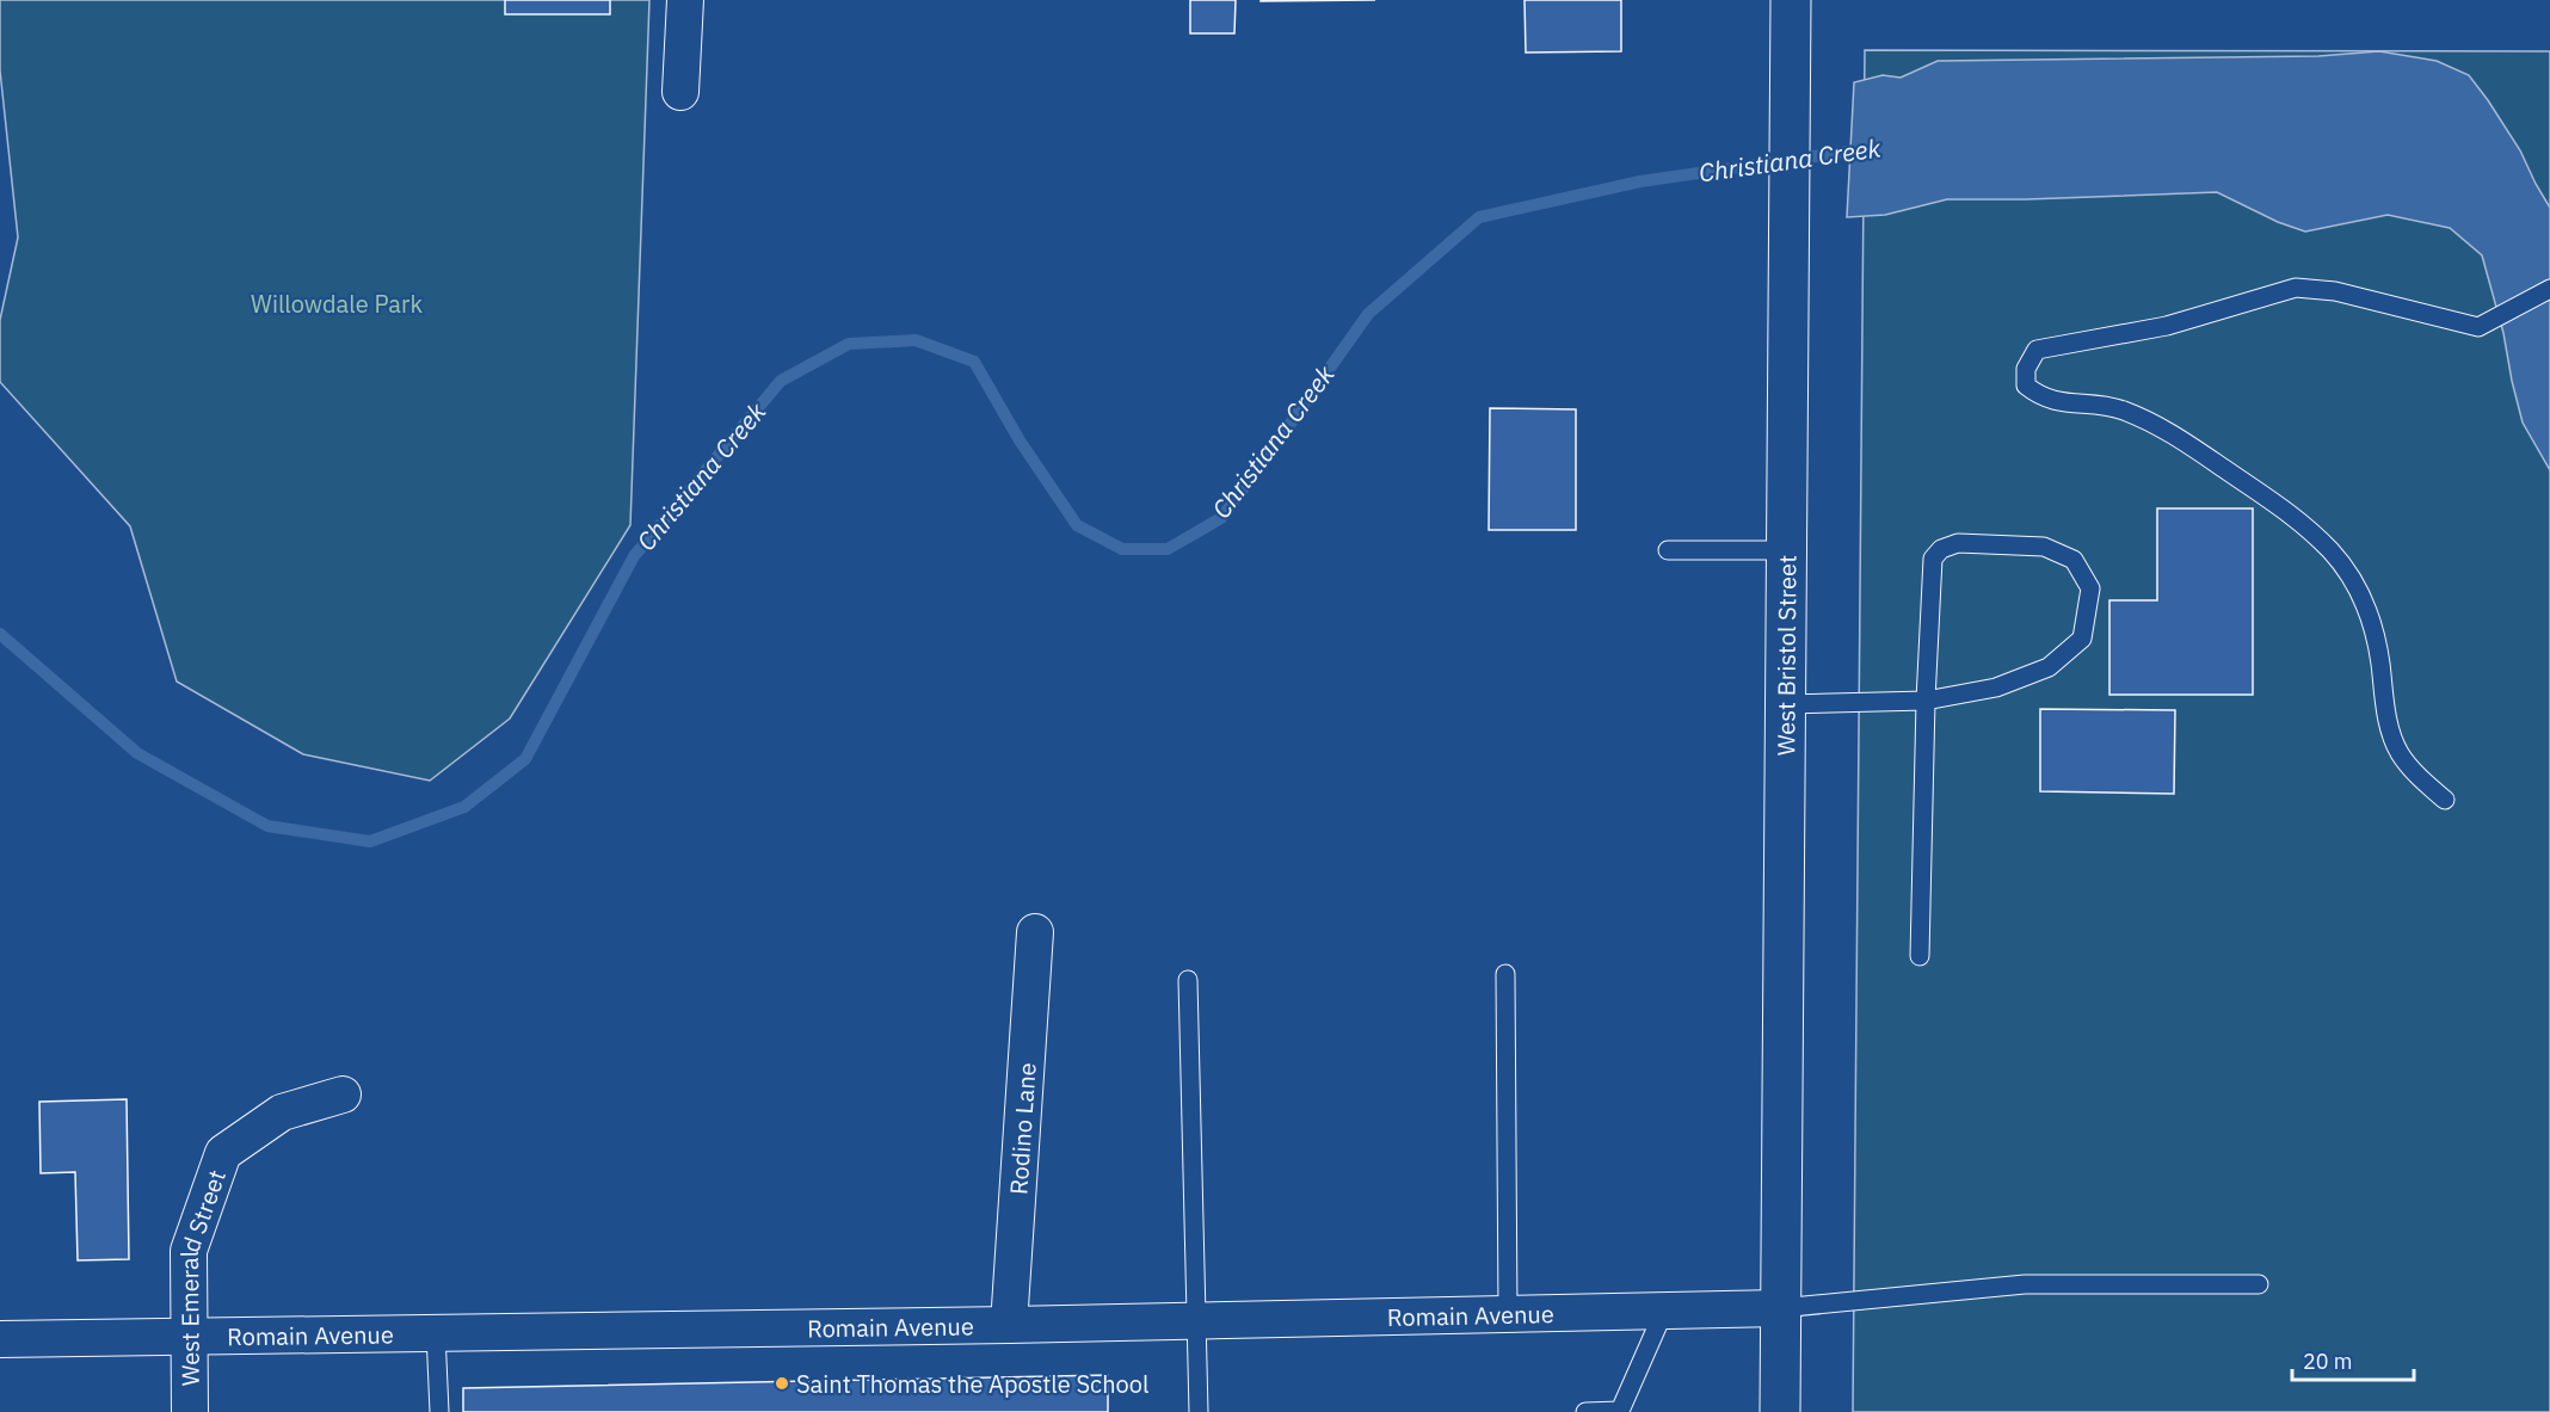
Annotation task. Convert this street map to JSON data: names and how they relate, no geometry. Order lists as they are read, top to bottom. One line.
{"streets":{"main road":["West Bristol Street"],"street":["Rodino Lane","West Emerald Street","Romain Avenue"]},"crossings":[["West Bristol Street","Romain Avenue"],["Rodino Lane","Romain Avenue"],["West Emerald Street","Romain Avenue"]],"water":["Christiana Creek"],"parks":["Willowdale Park"],"places":["Saint Thomas the Apostle School"],"scale_bar":"20 m"}
